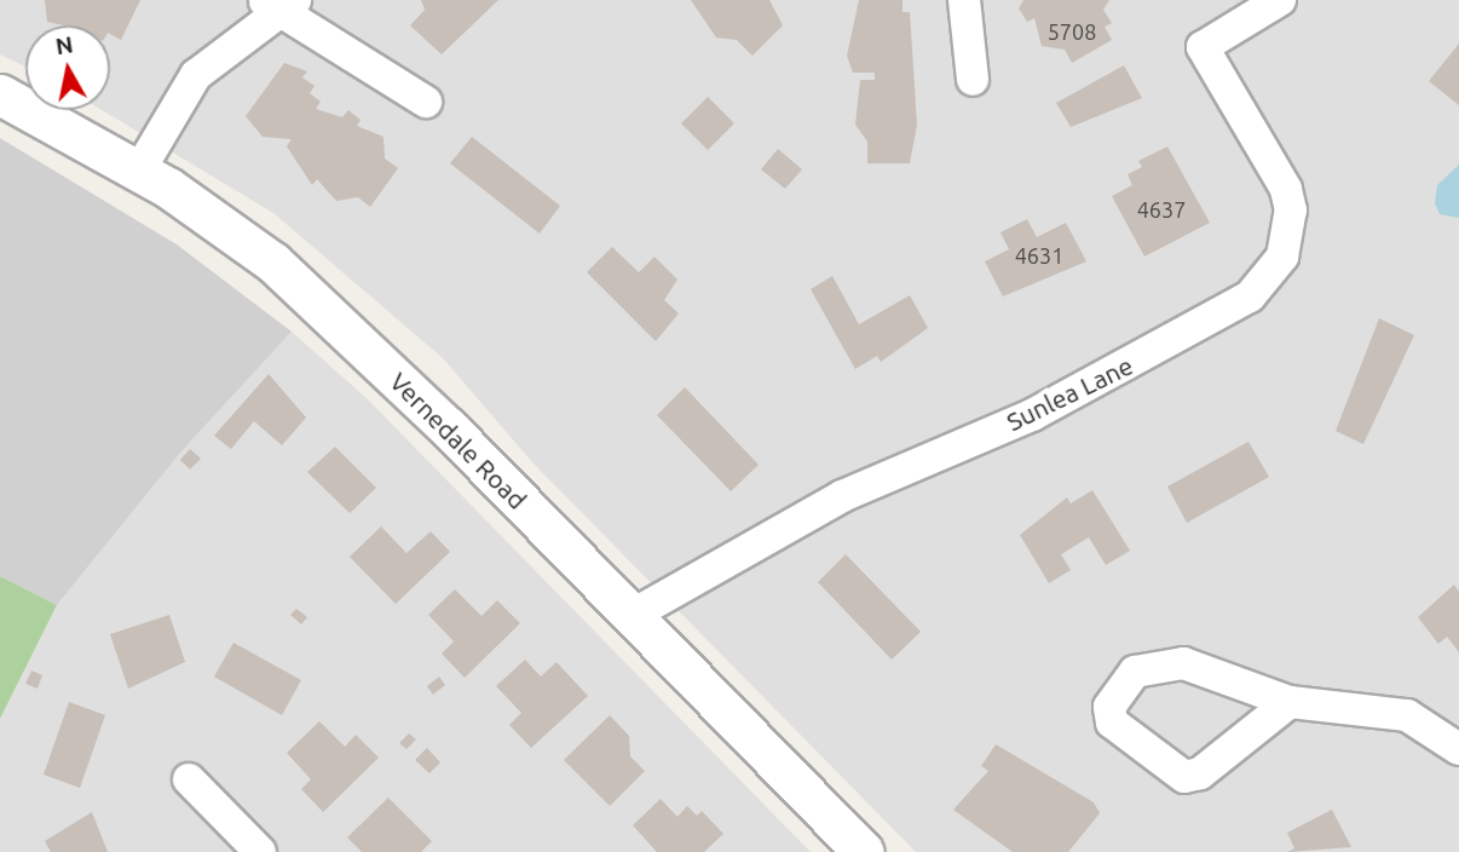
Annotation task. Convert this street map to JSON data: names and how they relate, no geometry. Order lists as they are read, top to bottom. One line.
{"streets":{"street":["Sunlea Lane","Vernedale Road"]},"crossings":[["Sunlea Lane","Vernedale Road"]],"house_numbers":["5708","4637","4631"],"north":"top"}
